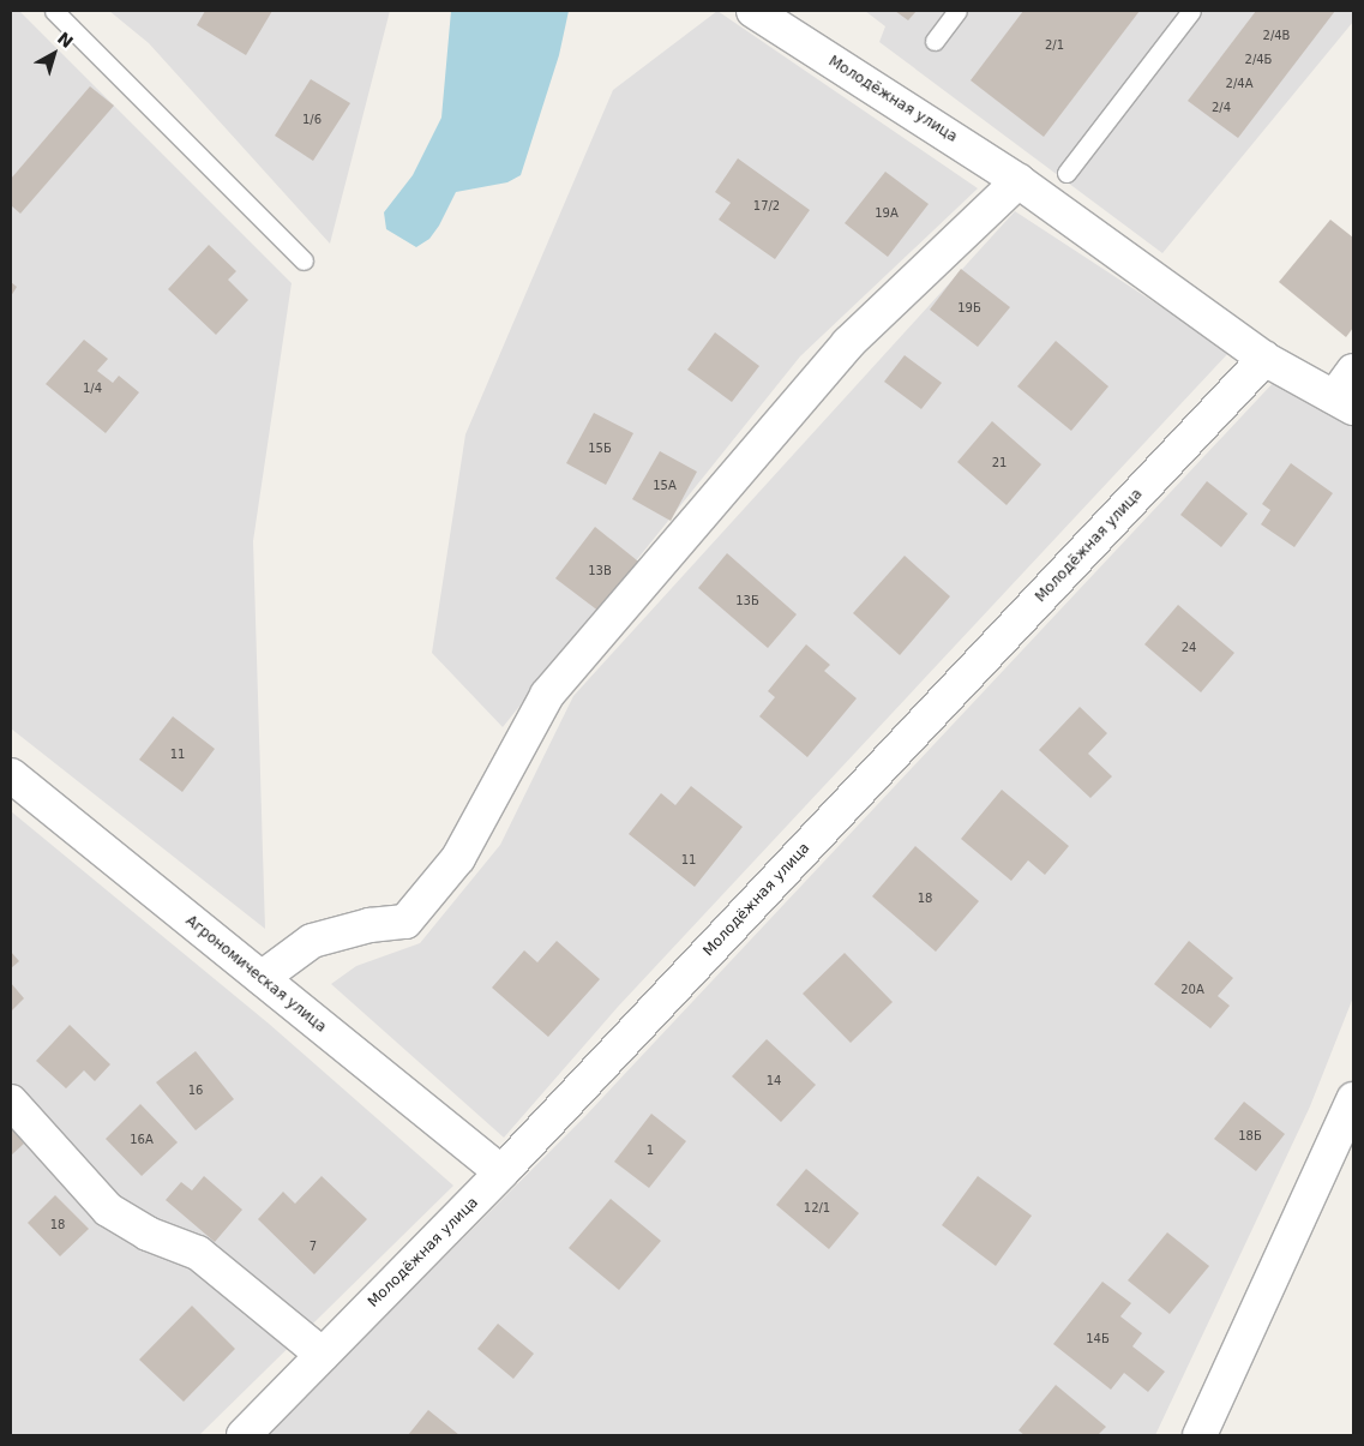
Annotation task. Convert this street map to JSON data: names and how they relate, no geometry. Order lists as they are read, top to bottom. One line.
{"streets":{"street":["Молодёжная улица","Агрономическая улица"]},"crossings":[["Молодёжная улица","Агрономическая улица"]],"house_numbers":["2/4В","2/1","2/4Б","2/4А","2/4","1/6","17/2","19А","19Б","1/4","15Б","21","15А","13В","13Б","24","11","11","18","20А","14","16","18Б","16А","1","12/1","18","7","14Б"],"north":"top right"}
